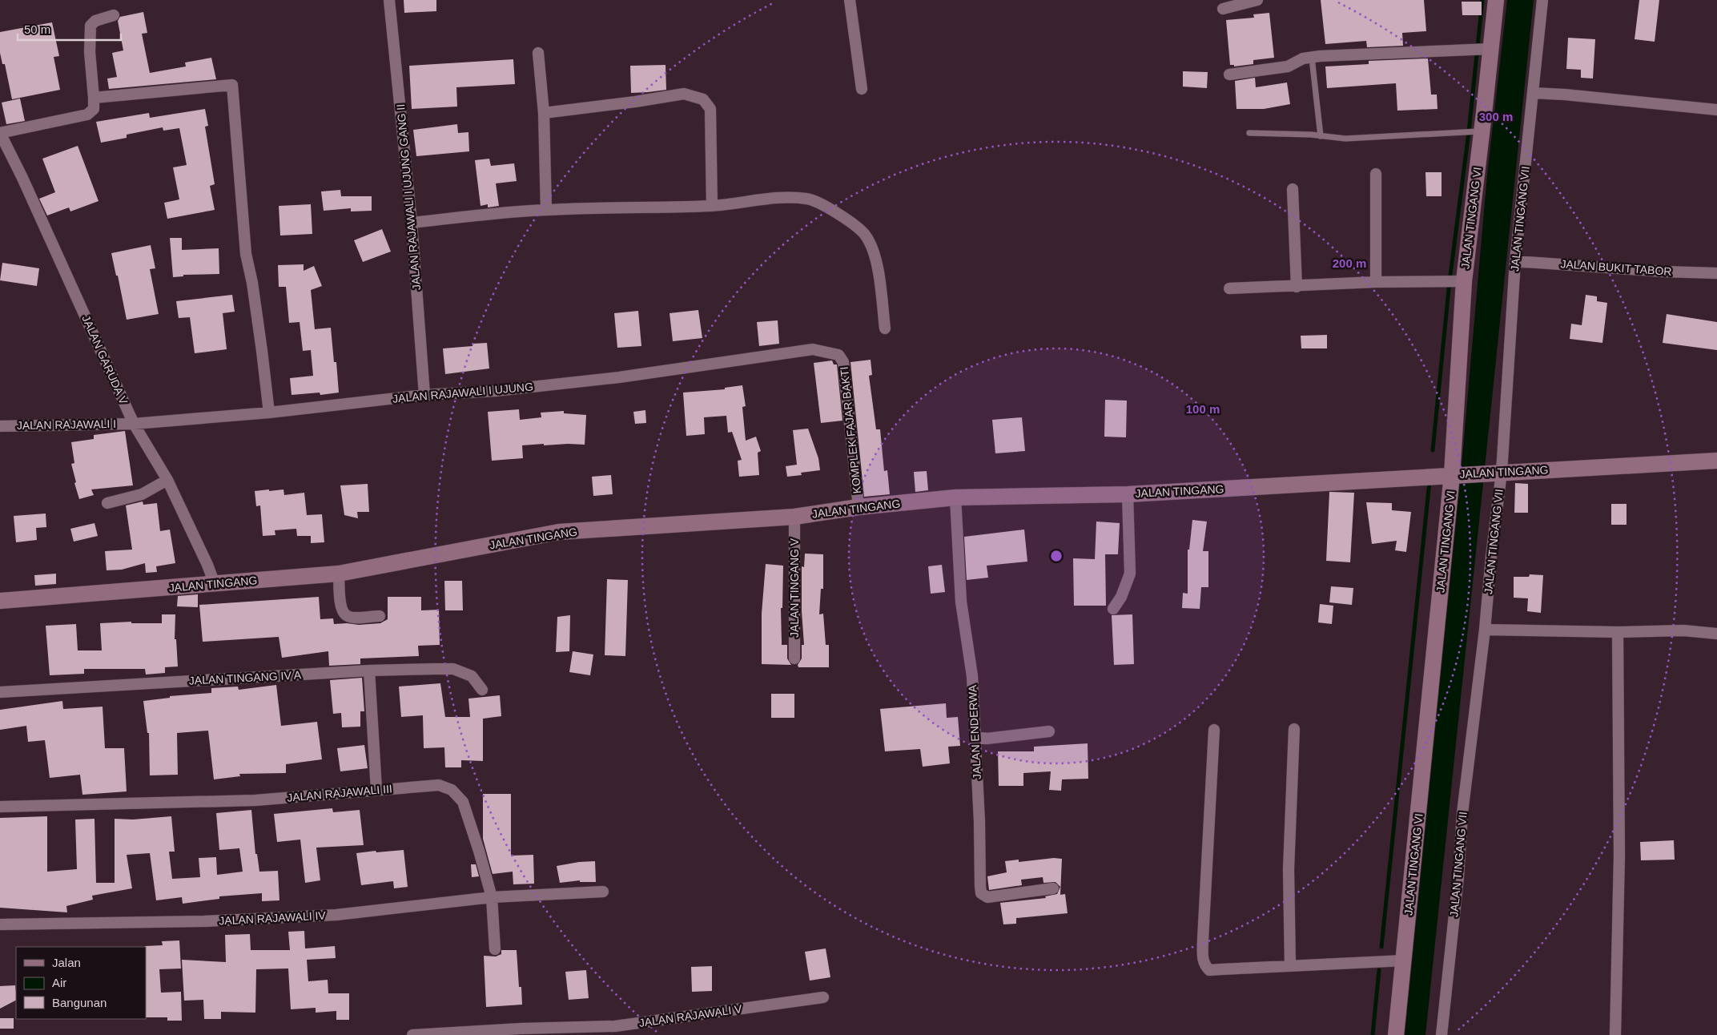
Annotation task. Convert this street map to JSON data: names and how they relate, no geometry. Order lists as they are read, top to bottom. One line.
{"streets":{"main road":["JALAN TINGANG VI","JALAN TINGANG"],"street":["JALAN RAJAWALI I UJUNG GANG II","JALAN TINGANG VII","JALAN BUKIT TABOR","JALAN GARUDA V","JALAN RAJAWALI I UJUNG","JALAN RAJAWALI I","KOMPLEK FAJAR BAKTI","JALAN TINGANG V","JALAN TINGANG IV A","JALAN ENDERWA","JALAN RAJAWALI III","JALAN RAJAWALI IV","JALAN RAJAWALI V"]},"crossings":[["JALAN RAJAWALI I UJUNG GANG II","JALAN RAJAWALI I UJUNG"],["JALAN TINGANG VI","JALAN TINGANG"],["JALAN TINGANG VII","JALAN BUKIT TABOR"],["JALAN TINGANG VII","JALAN TINGANG"],["JALAN GARUDA V","JALAN RAJAWALI I UJUNG"],["JALAN GARUDA V","JALAN RAJAWALI I"],["JALAN GARUDA V","JALAN TINGANG"],["JALAN RAJAWALI I UJUNG","JALAN RAJAWALI I"],["JALAN RAJAWALI I UJUNG","KOMPLEK FAJAR BAKTI"],["KOMPLEK FAJAR BAKTI","JALAN TINGANG"],["JALAN TINGANG","JALAN TINGANG V"],["JALAN TINGANG","JALAN ENDERWA"],["JALAN RAJAWALI III","JALAN RAJAWALI IV"]],"legend":["Jalan","Air","Bangunan"],"scale_bar":"50 m","rings":["300 m","200 m","100 m"]}
